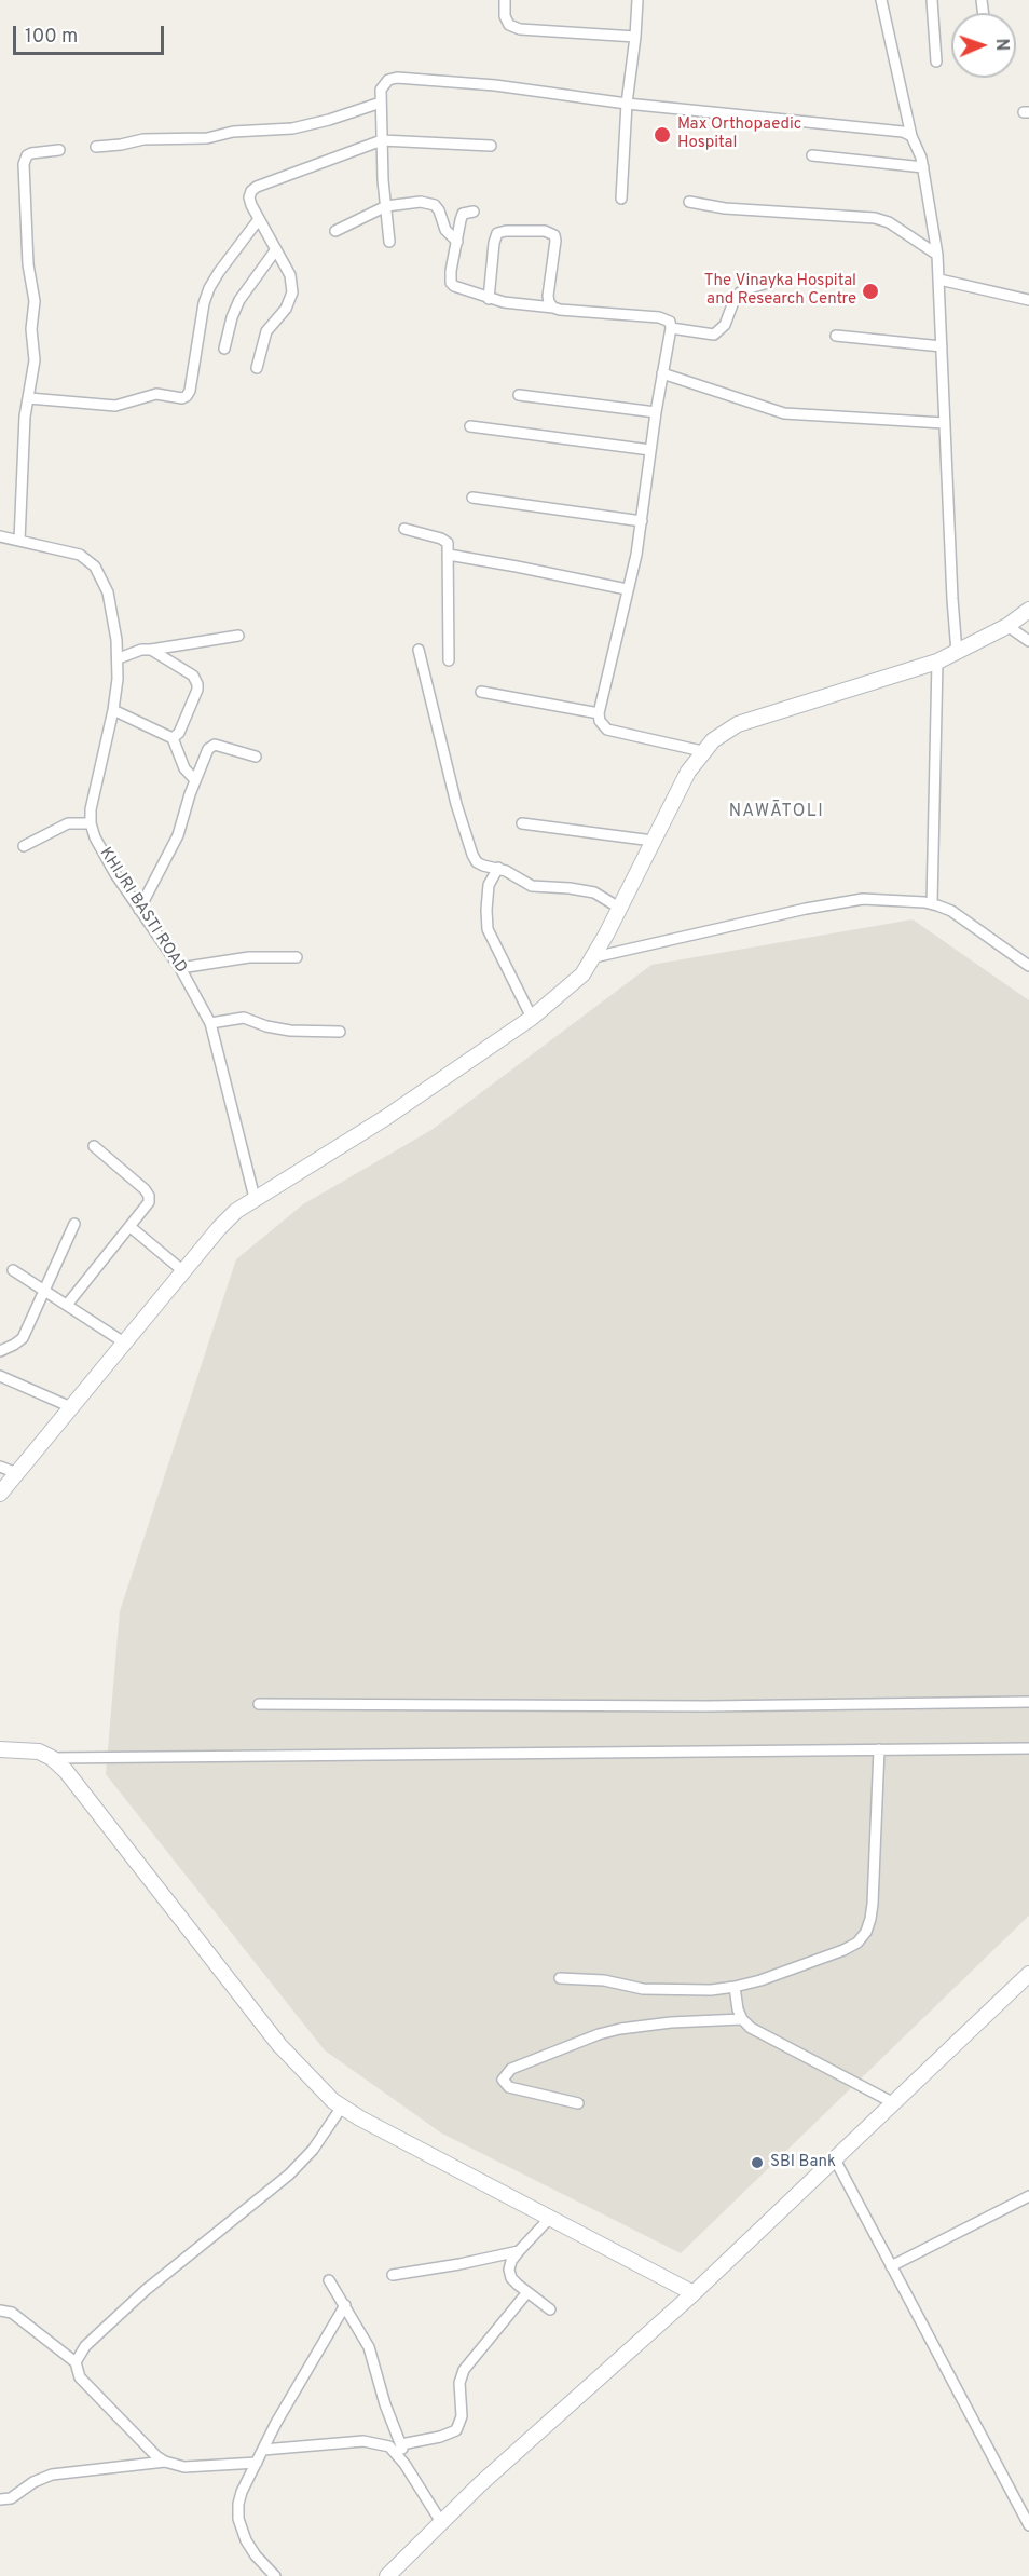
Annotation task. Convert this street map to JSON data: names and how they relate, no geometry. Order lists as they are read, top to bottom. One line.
{"streets":{"street":["KHIJRI BASTI ROAD"]},"districts":["NAWĀTOLI"],"places":["Max Orthopaedic Hospital","The Vinayka Hospital and Research Centre","SBI Bank"],"scale_bar":"100 m","north":"right"}
